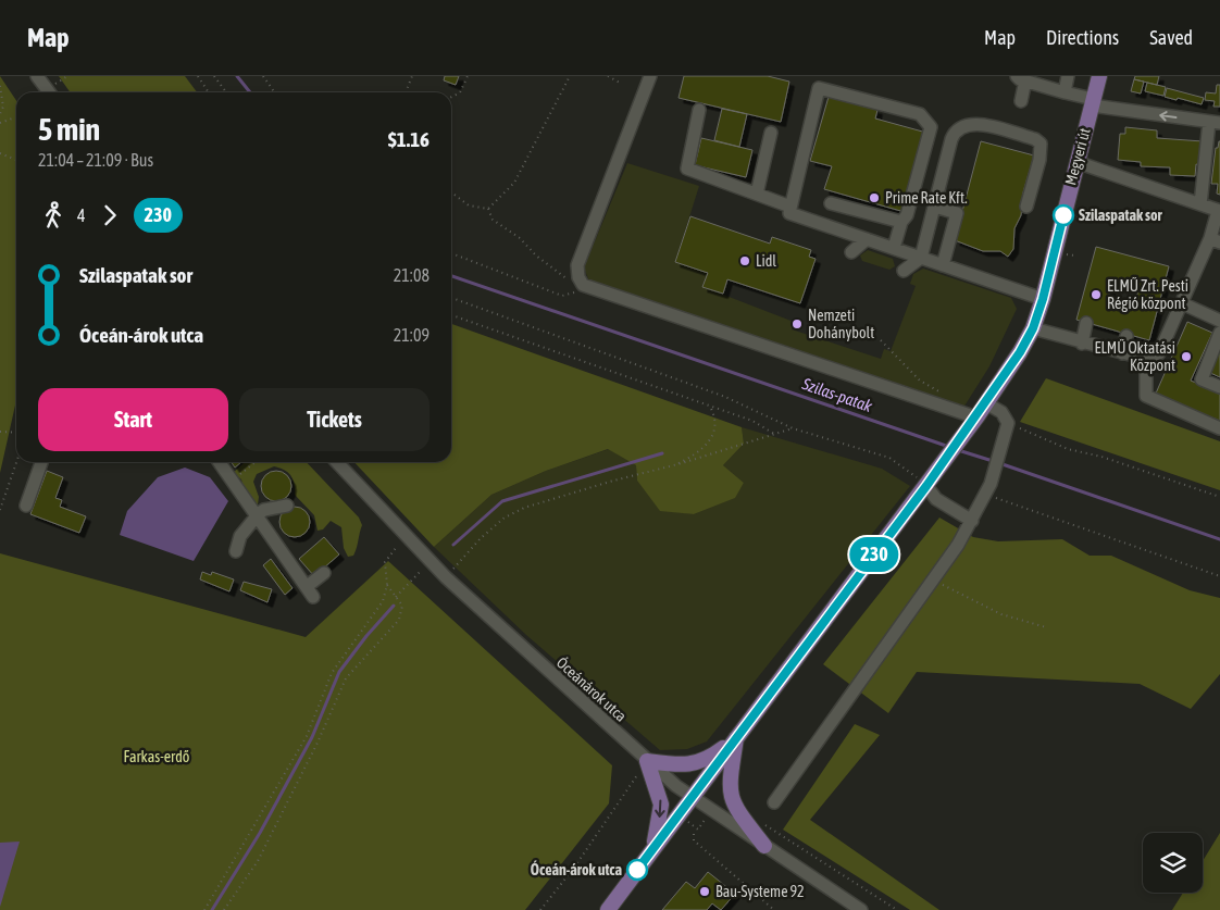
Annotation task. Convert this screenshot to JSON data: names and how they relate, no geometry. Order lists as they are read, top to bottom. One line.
{"streets":{"main road":["Megyeri út"],"street":["Óceánárok utca"]},"crossings":[["Megyeri út","Óceánárok utca"]],"water":["Szilas-patak"],"parks":["Farkas-erdő"],"places":["Prime Rate Kft.","Szilaspatak sor","Lidl","ELMŰ Zrt. Pesti Régió központ","Nemzeti Dohánybolt","ELMŰ Oktatási Központ","Óceán-árok utca","Bau-Systeme 92"],"lines":["bus line 230"],"page":{"header":"Map","nav":["Map","Directions","Saved"],"on_map":"230","heading":["5 min","21:04 – 21:09 · Bus","$1.16"],"legs":["4","230"],"list":[{"name":"Szilaspatak sor","value":"21:08"},{"name":"Óceán-árok utca","value":"21:09"}],"buttons":["Start","Tickets"]}}
